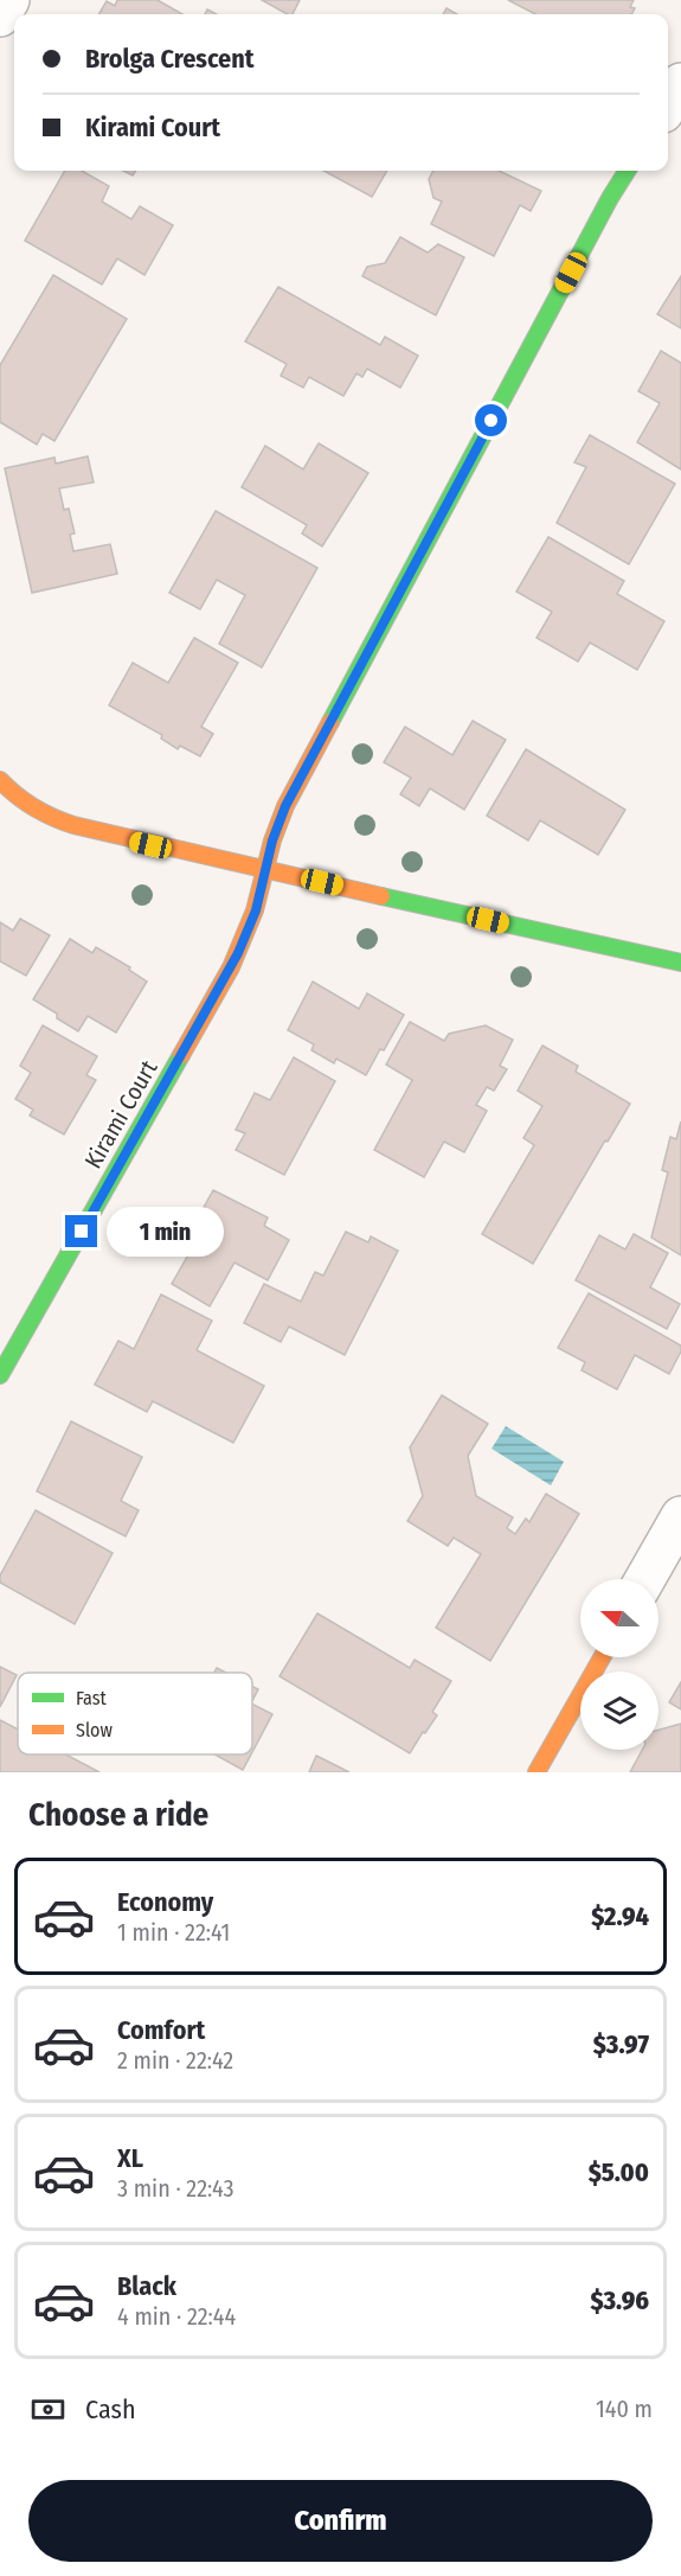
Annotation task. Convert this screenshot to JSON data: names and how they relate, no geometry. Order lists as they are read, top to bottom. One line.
{"streets":{"street":["Kirami Court"]},"legend":["Fast","Slow"],"north":"left","page":{"banner":["Brolga Crescent","Kirami Court"],"bubble":"1 min","heading":"Choose a ride","list":[{"name":"Economy","note":"1 min · 22:41","value":"$2.94"},{"name":"Comfort","note":"2 min · 22:42","value":"$3.97"},{"name":"XL","note":"3 min · 22:43","value":"$5.00"},{"name":"Black","note":"4 min · 22:44","value":"$3.96"}],"pay":["Cash","140 m"],"buttons":"Confirm"}}
